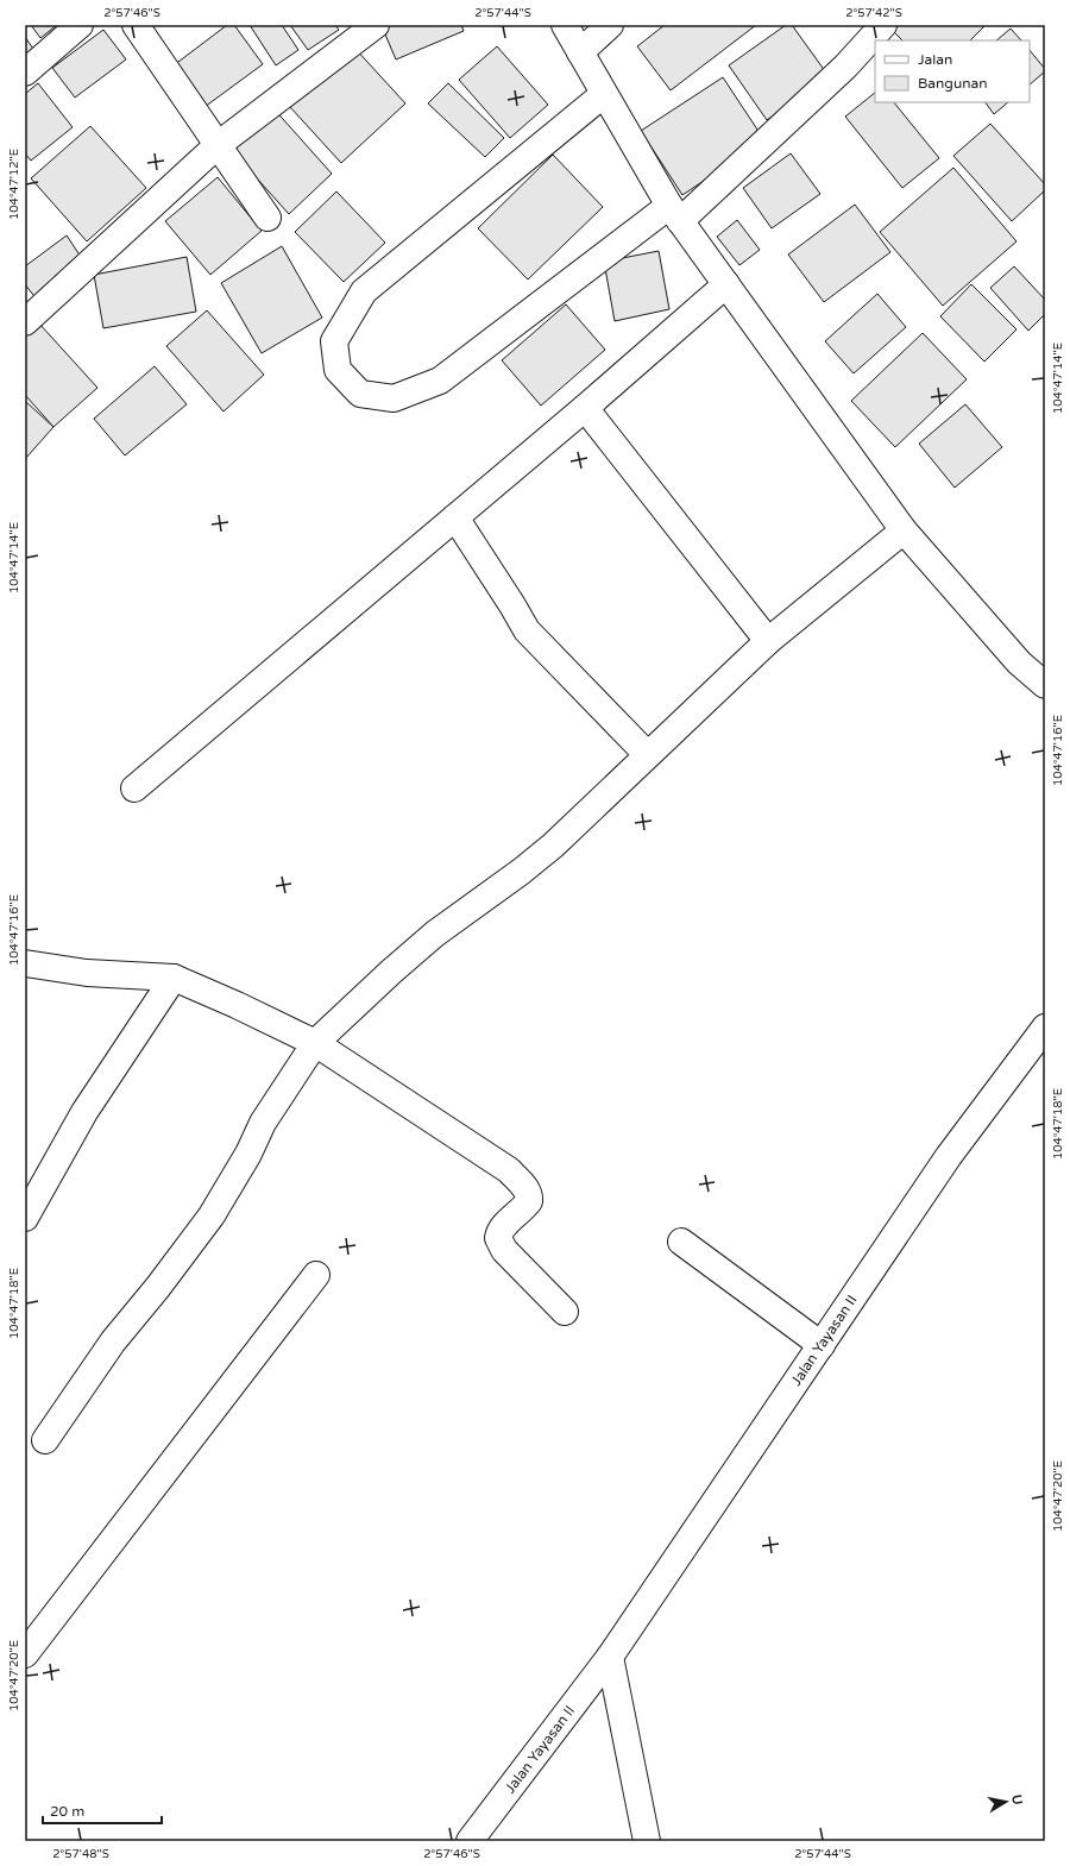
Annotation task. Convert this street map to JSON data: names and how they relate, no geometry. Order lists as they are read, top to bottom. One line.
{"streets":{"street":["Jalan Yayasan II"]},"legend":["Jalan","Bangunan"],"scale_bar":"20 m","north":"right","coordinates":["2°57'46\"S","2°57'44\"S","2°57'42\"S","104°47'12\"E","104°47'14\"E","104°47'16\"E","104°47'18\"E","104°47'20\"E","2°57'48\"S"]}
